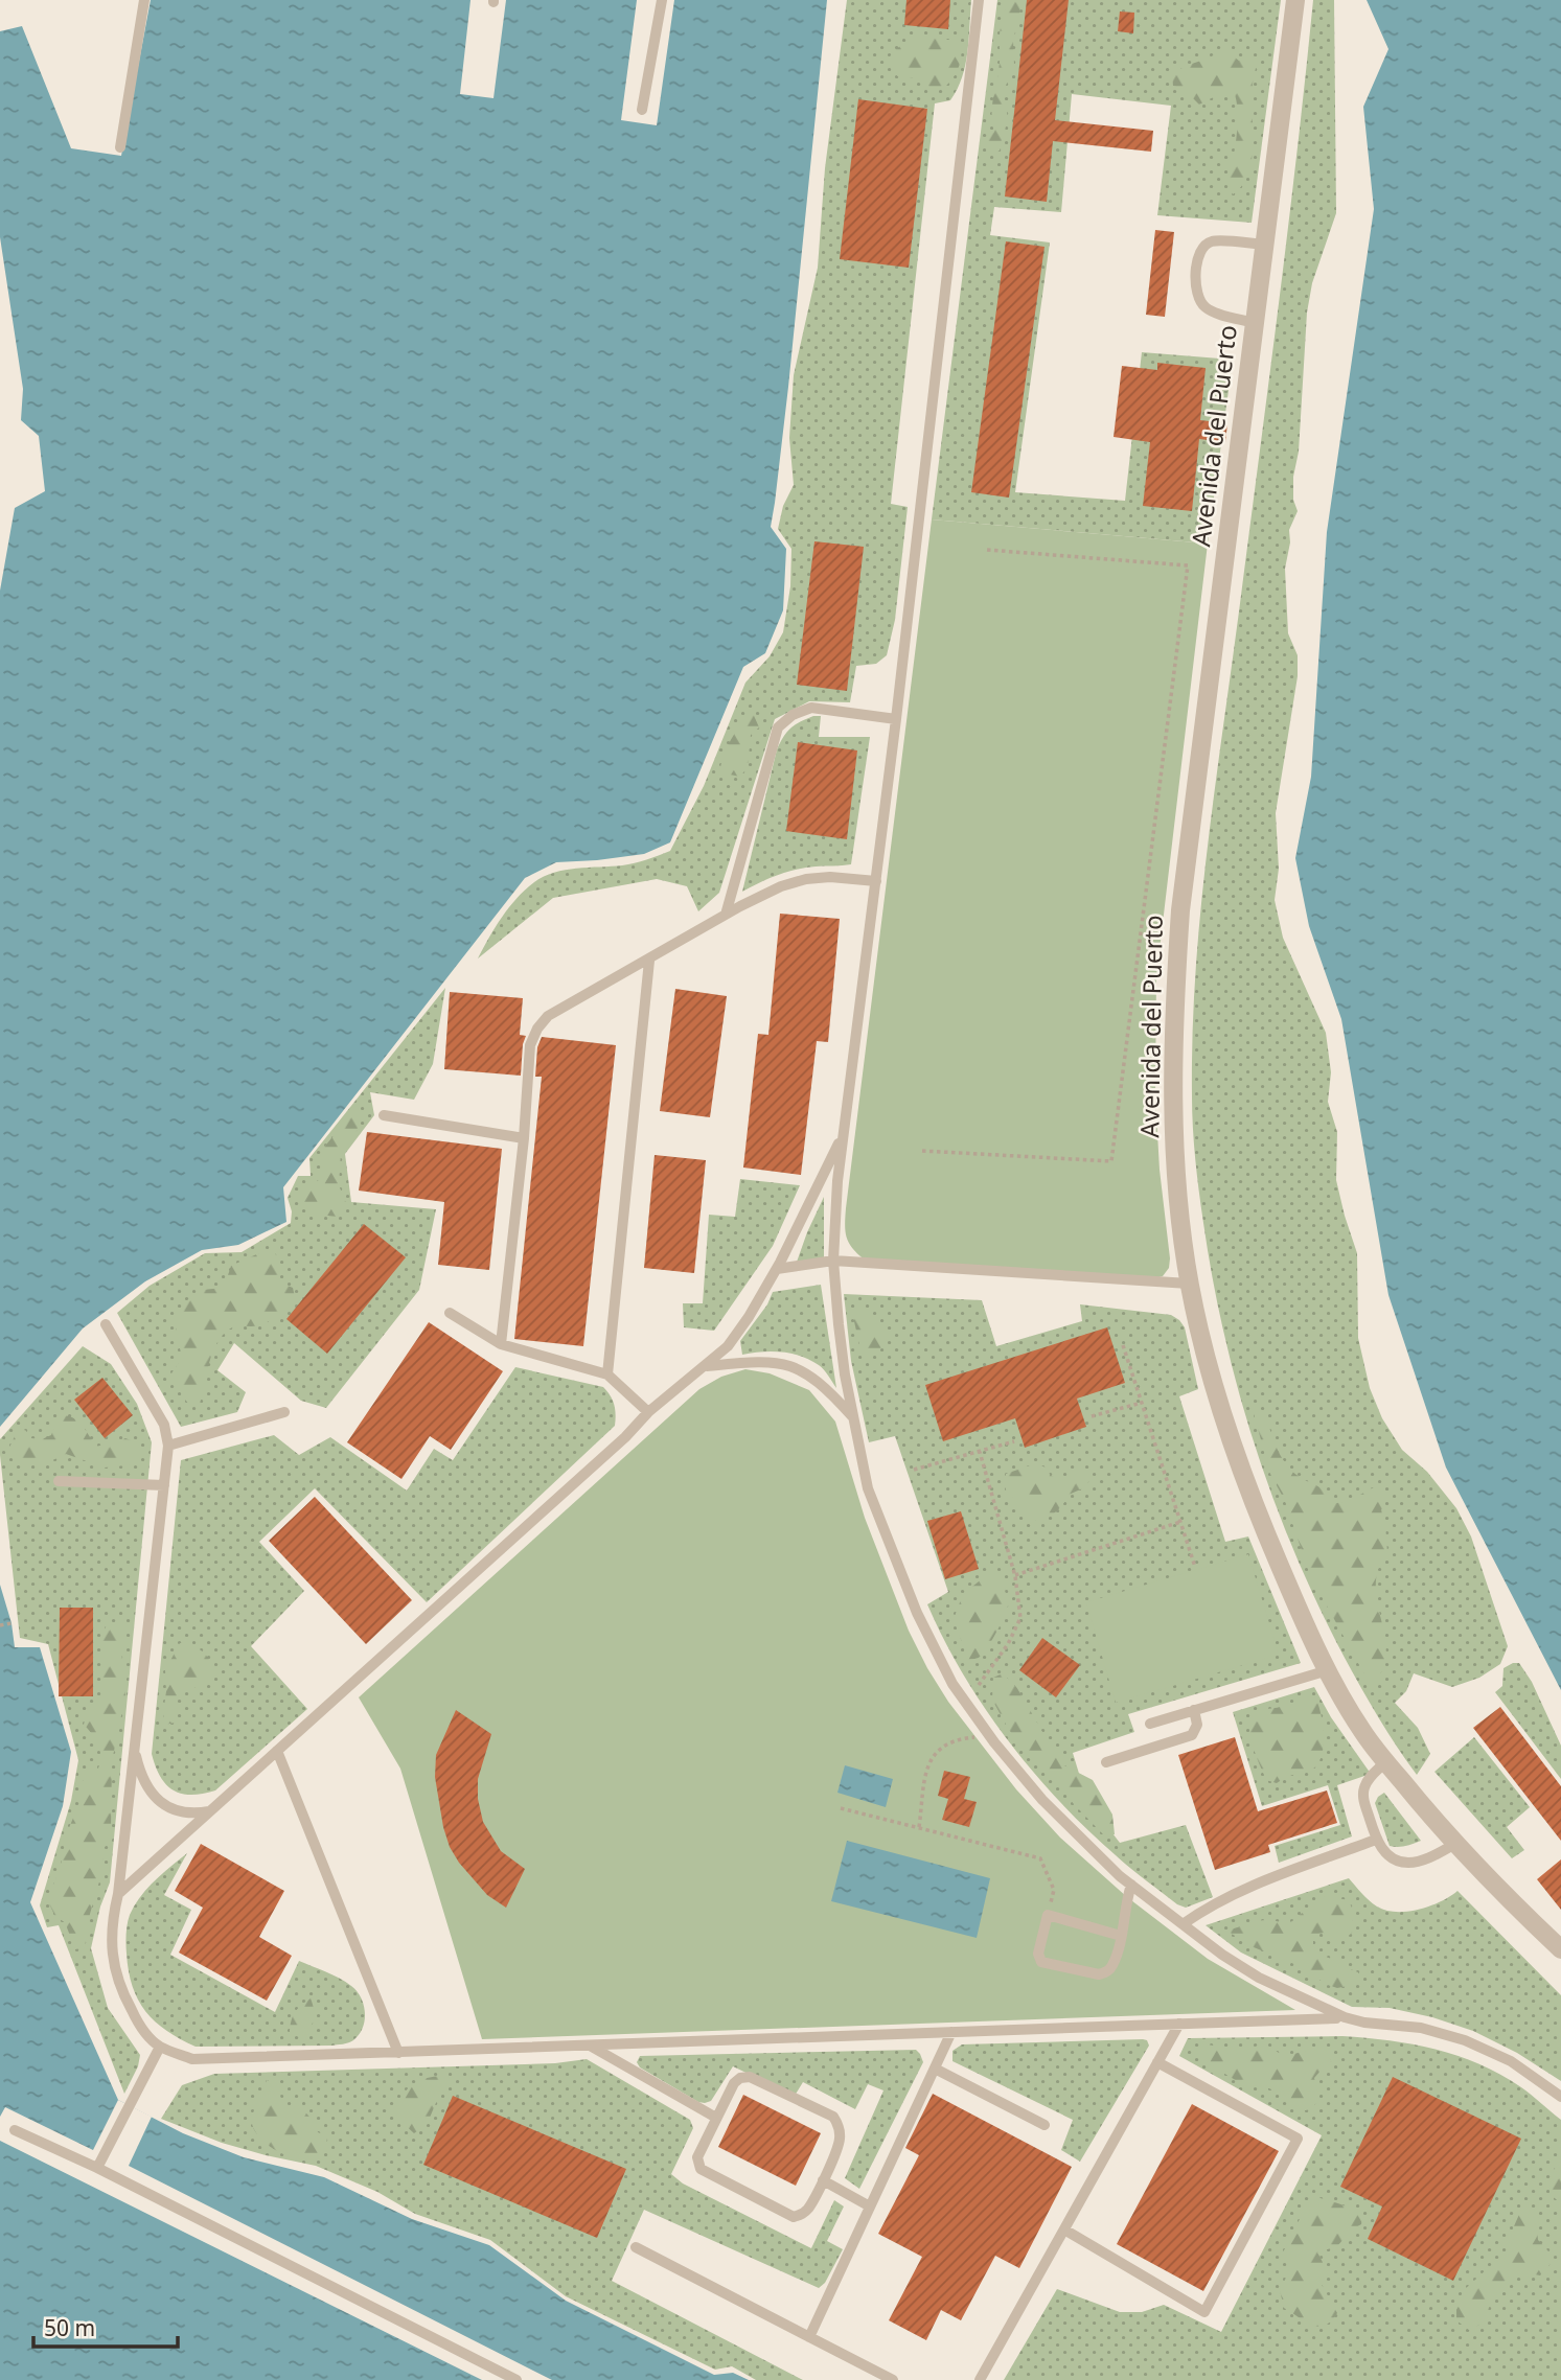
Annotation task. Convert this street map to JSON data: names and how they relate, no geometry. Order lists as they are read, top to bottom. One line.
{"streets":{"street":["Avenida del Puerto"]},"scale_bar":"50 m"}
